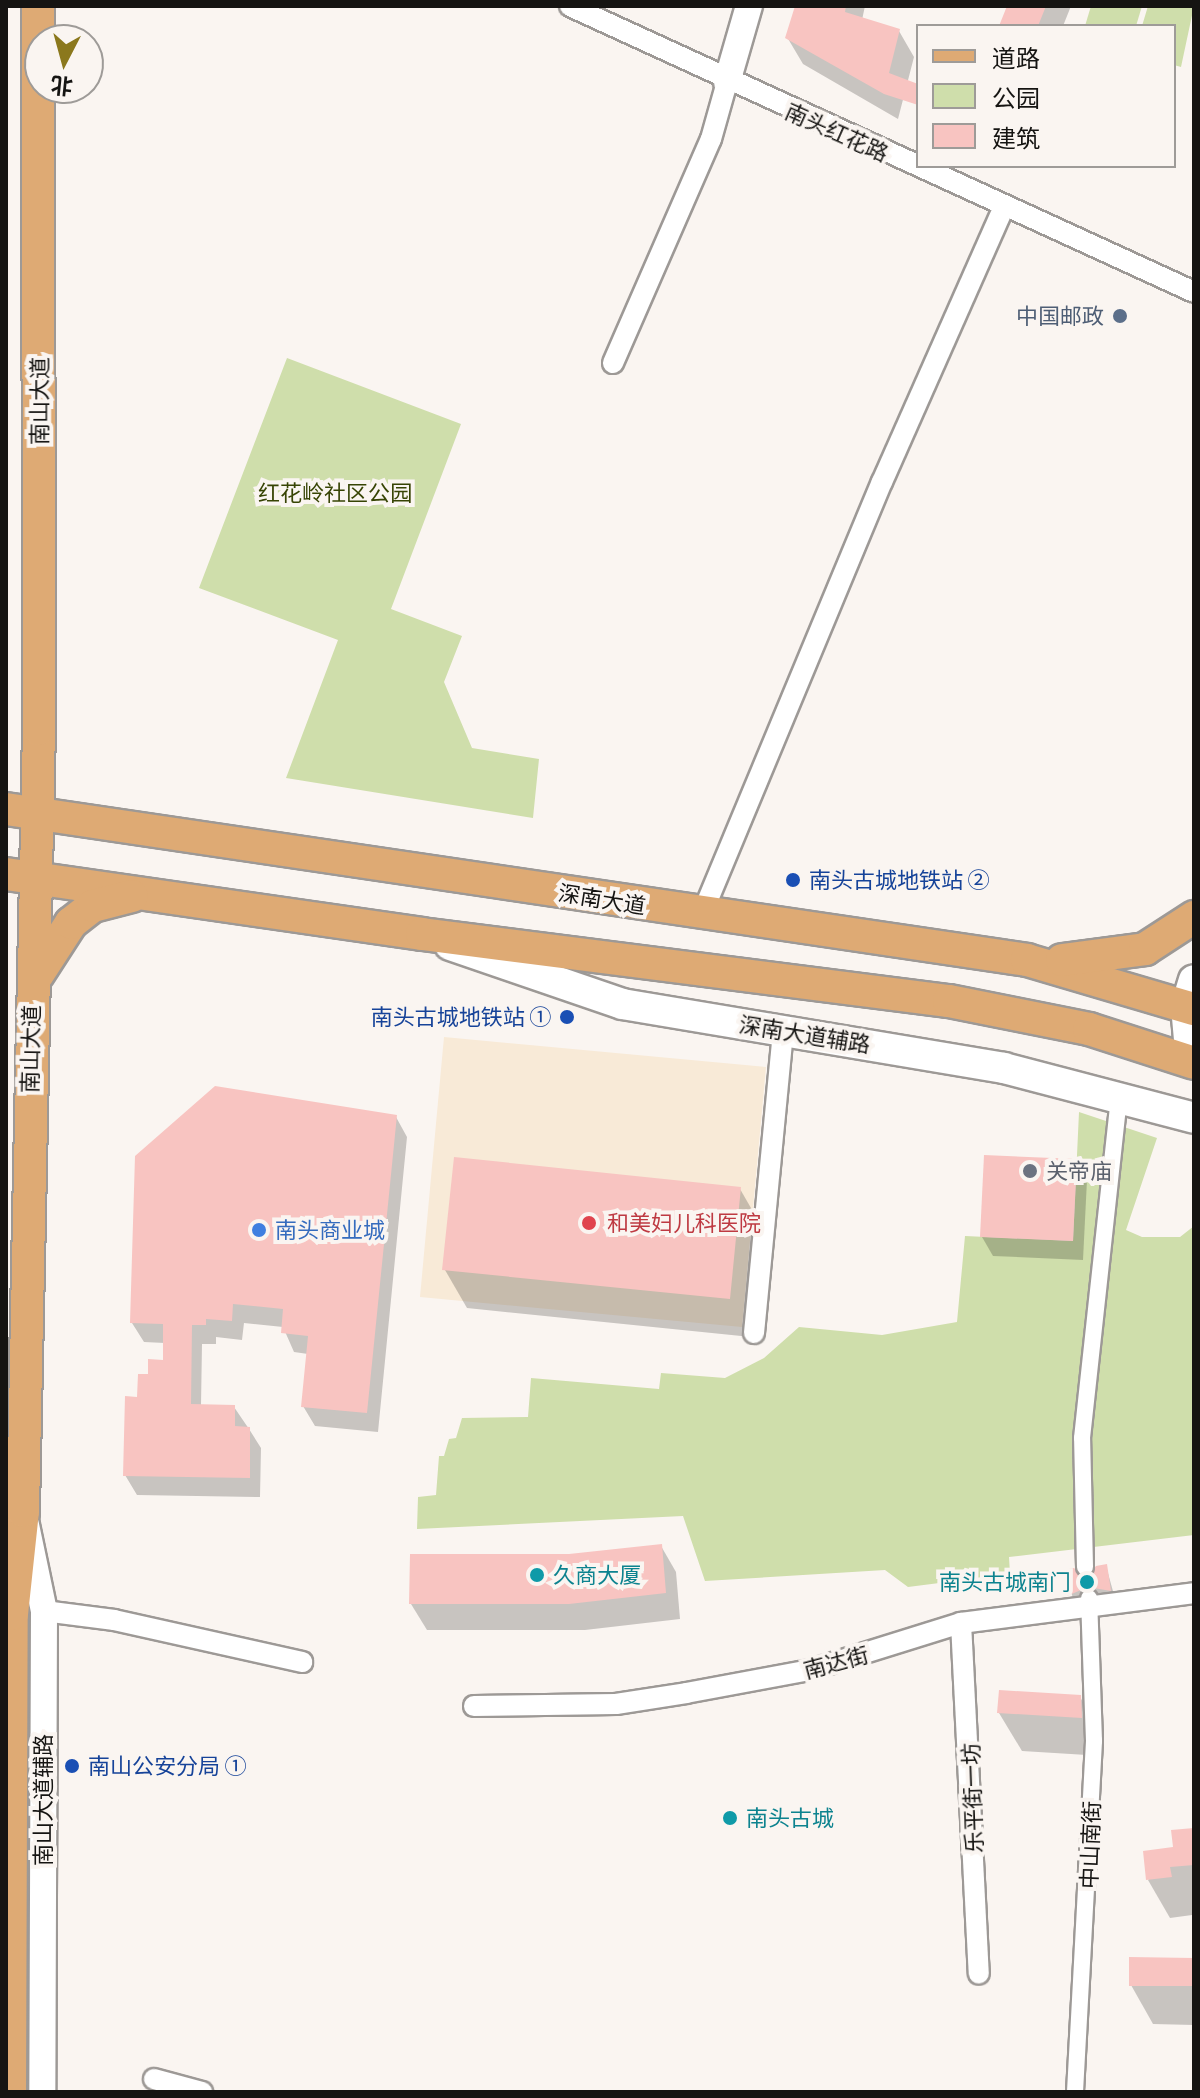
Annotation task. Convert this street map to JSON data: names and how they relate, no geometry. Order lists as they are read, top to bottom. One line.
{"streets":{"main road":["南山大道","深南大道","深南大道辅路"],"street":["南头红花路","南达街","乐平街一坊","南山大道辅路","中山南街"]},"crossings":[["南山大道","深南大道"],["南山大道","南山大道辅路"],["南达街","乐平街一坊"],["南达街","中山南街"]],"parks":["红花岭社区公园"],"places":["中国邮政","南头古城地铁站 ②","南头古城地铁站 ①","关帝庙","和美妇儿科医院","南头商业城","久商大厦","南头古城南门","南山公安分局 ①","南头古城"],"legend":["道路","公园","建筑"],"north":"bottom"}
